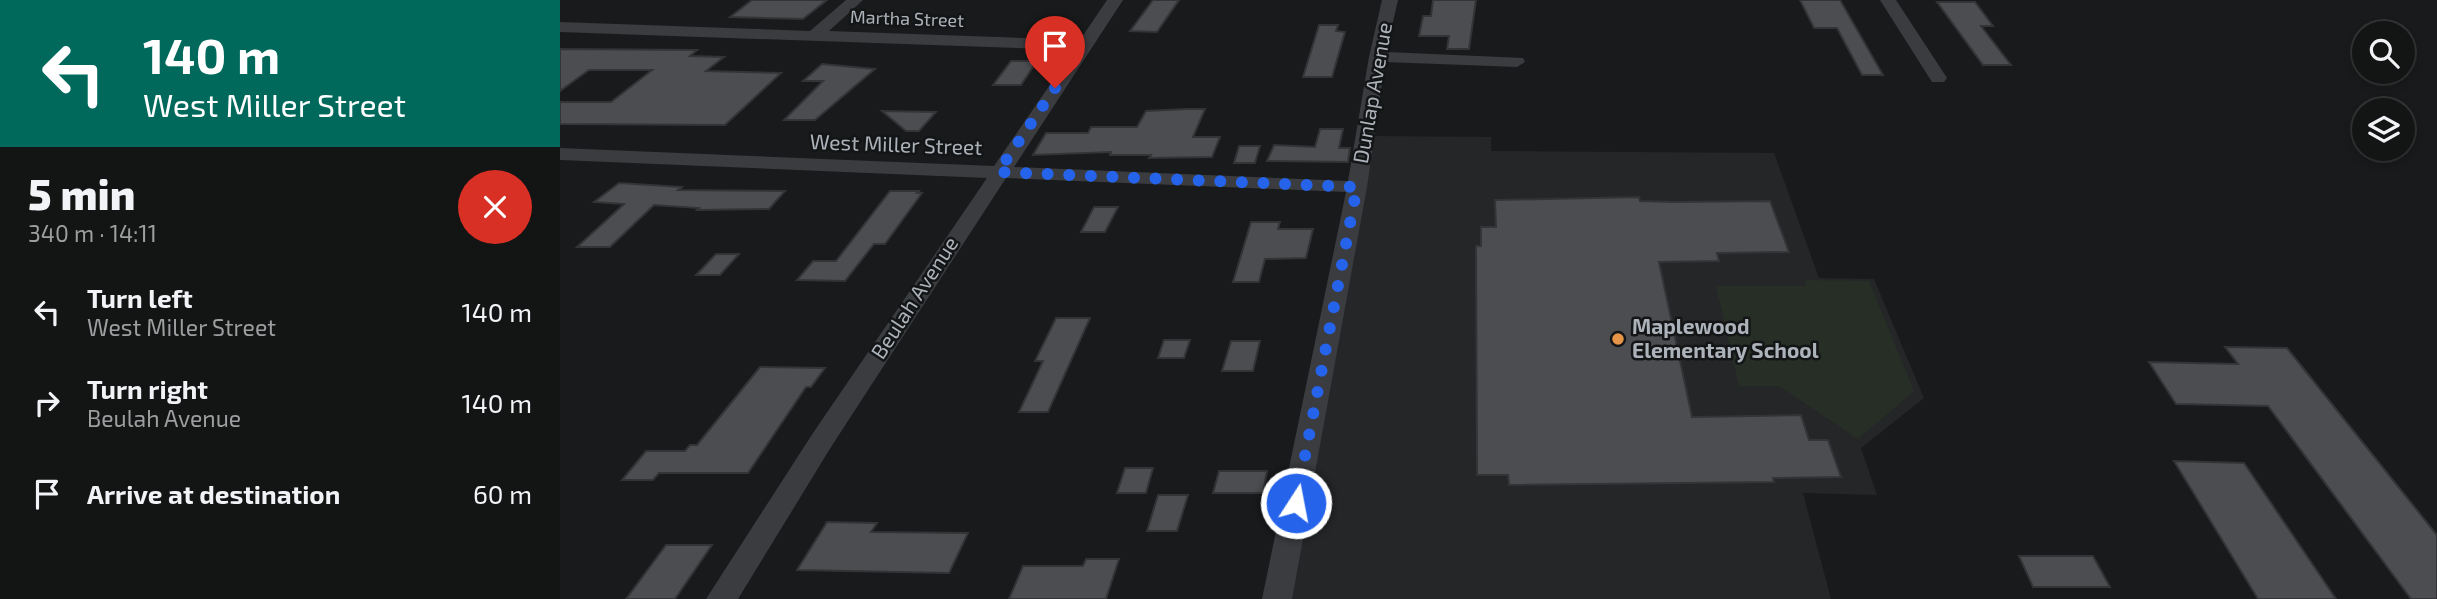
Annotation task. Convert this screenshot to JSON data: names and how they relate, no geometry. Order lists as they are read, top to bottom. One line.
{"streets":{"street":["Martha Street","Dunlap Avenue","West Miller Street","Beulah Avenue"]},"crossings":[["Martha Street","Beulah Avenue"],["Dunlap Avenue","West Miller Street"],["West Miller Street","Beulah Avenue"]],"places":["Maplewood Elementary School"],"page":{"turn":["140 m","West Miller Street"],"heading":["5 min","340 m · 14:11"],"list":[{"name":"Turn left","note":"West Miller Street","value":"140 m"},{"name":"Turn right","note":"Beulah Avenue","value":"140 m"},{"name":"Arrive at destination","value":"60 m"}]}}
